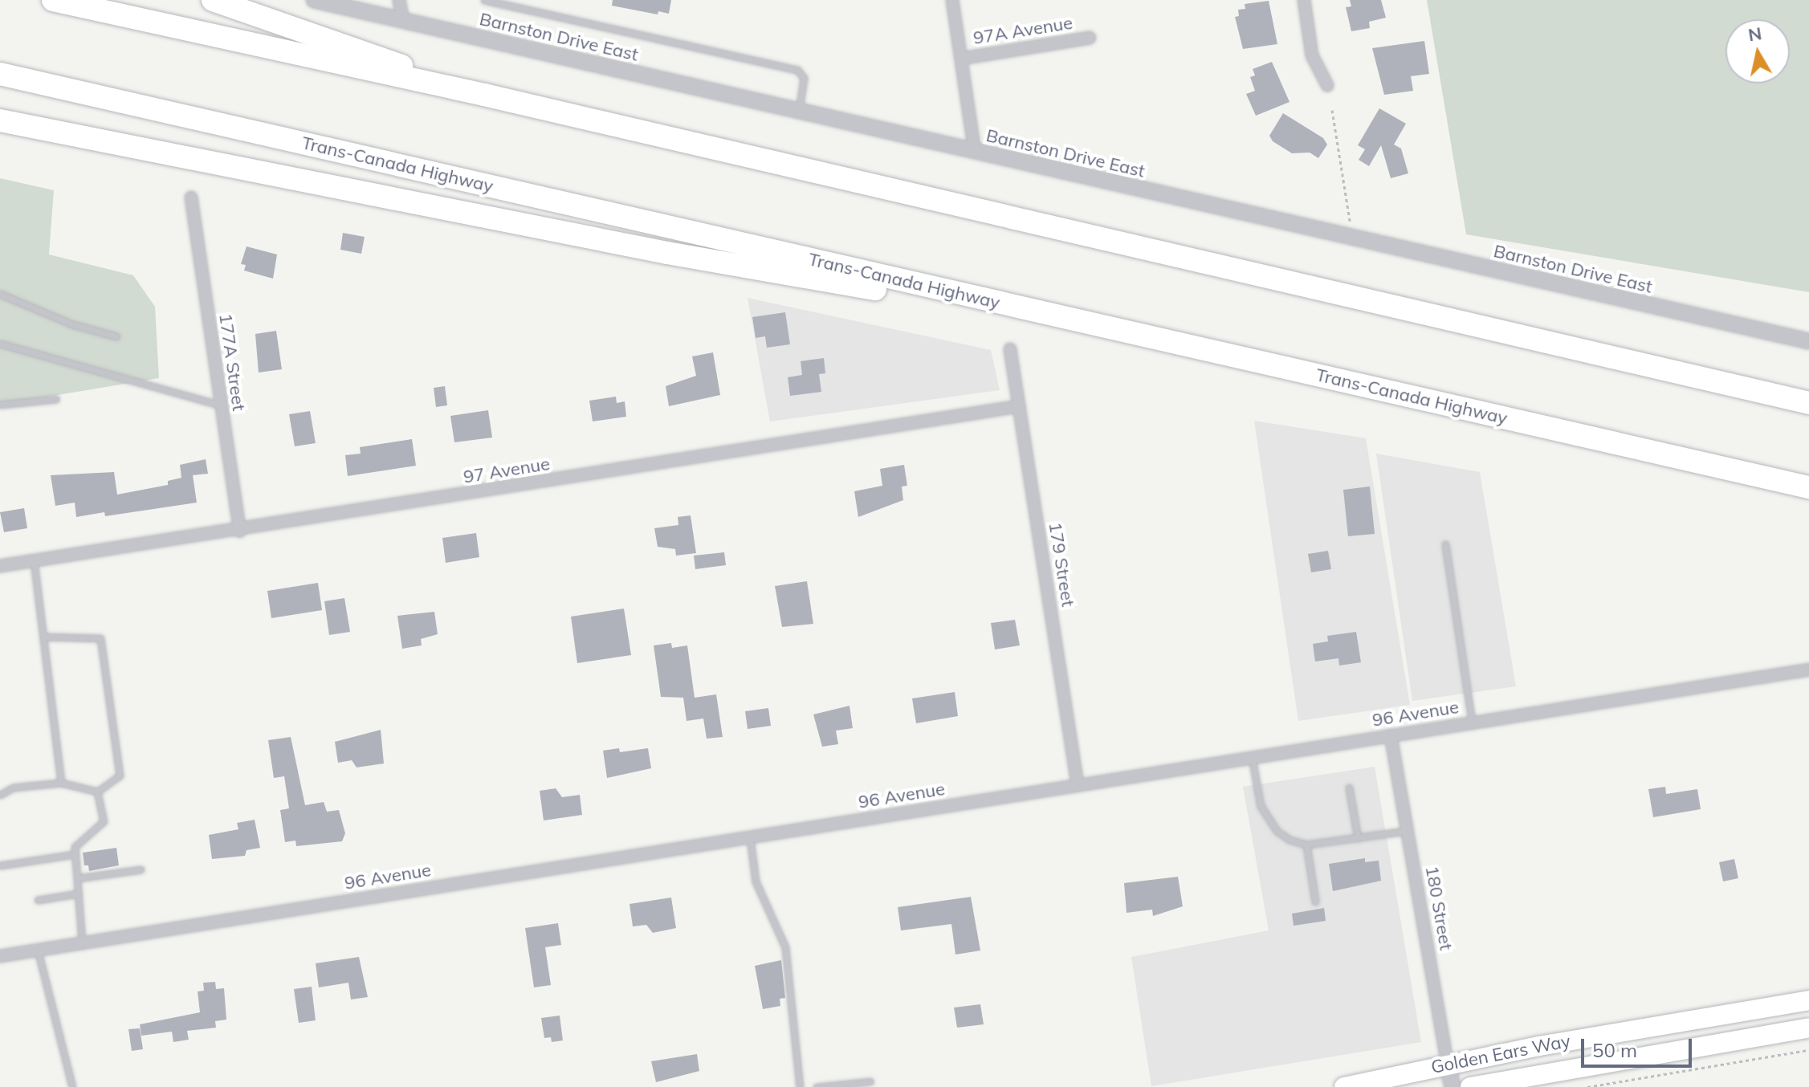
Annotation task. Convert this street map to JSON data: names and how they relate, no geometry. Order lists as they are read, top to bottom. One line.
{"streets":{"highway":["Trans-Canada Highway"],"main road":["Golden Ears Way"],"street":["97A Avenue","Barnston Drive East","177A Street","97 Avenue","179 Street","96 Avenue","180 Street"]},"crossings":[["177A Street","97 Avenue"],["97 Avenue","179 Street"],["179 Street","96 Avenue"],["96 Avenue","180 Street"],["180 Street","Golden Ears Way"]],"scale_bar":"50 m","north":"top"}
